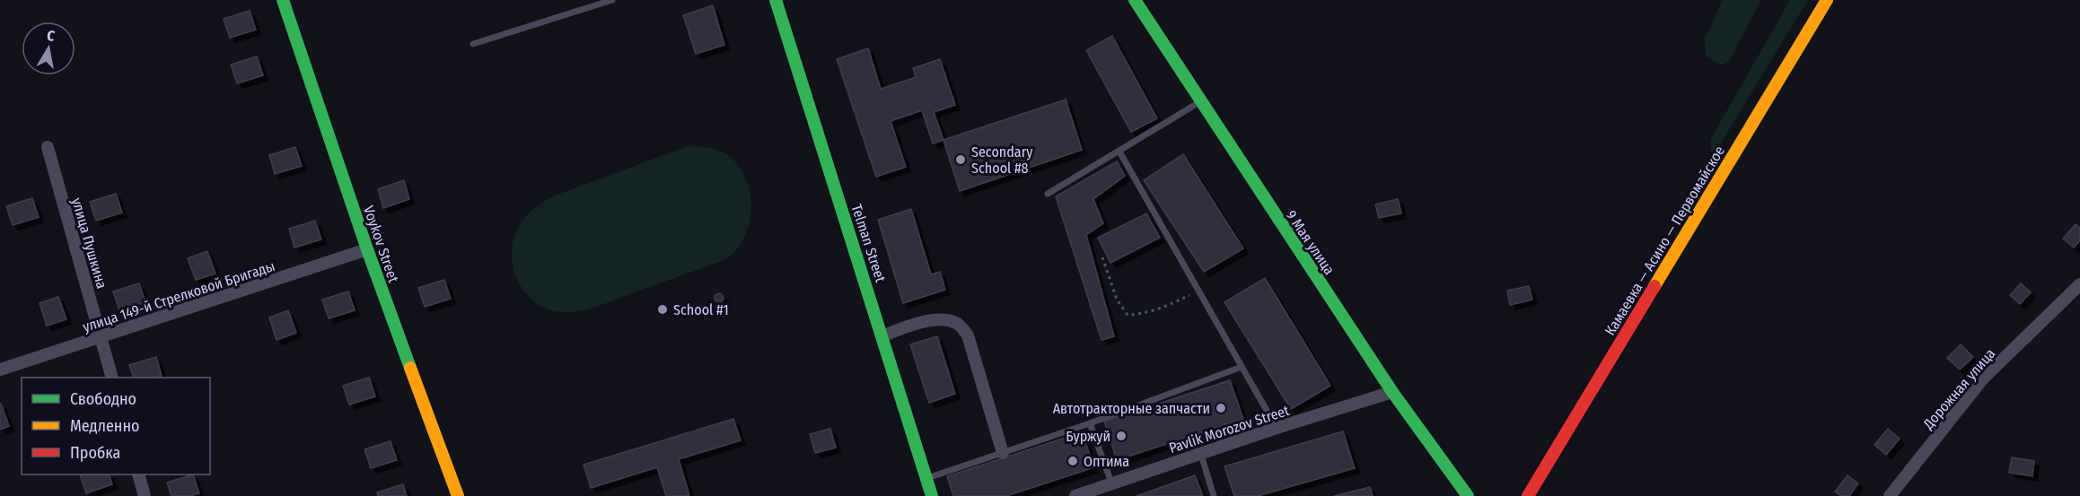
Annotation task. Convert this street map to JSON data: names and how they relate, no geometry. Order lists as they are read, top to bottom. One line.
{"streets":{"main road":["Камаевка — Асино — Первомайское","9 Мая улица","Telman Street","Voykov Street"],"street":["улица Пушкина","улица 149-й Стрелковой Бригады","Дорожная улица","Pavlik Morozov Street"]},"crossings":[["9 Мая улица","Pavlik Morozov Street"],["улица Пушкина","улица 149-й Стрелковой Бригады"],["Voykov Street","улица 149-й Стрелковой Бригады"]],"places":["Secondary School #8","School #1","Автотракторные запчасти","Буржуй","Оптима"],"legend":["Свободно","Медленно","Пробка"],"north":"top"}
